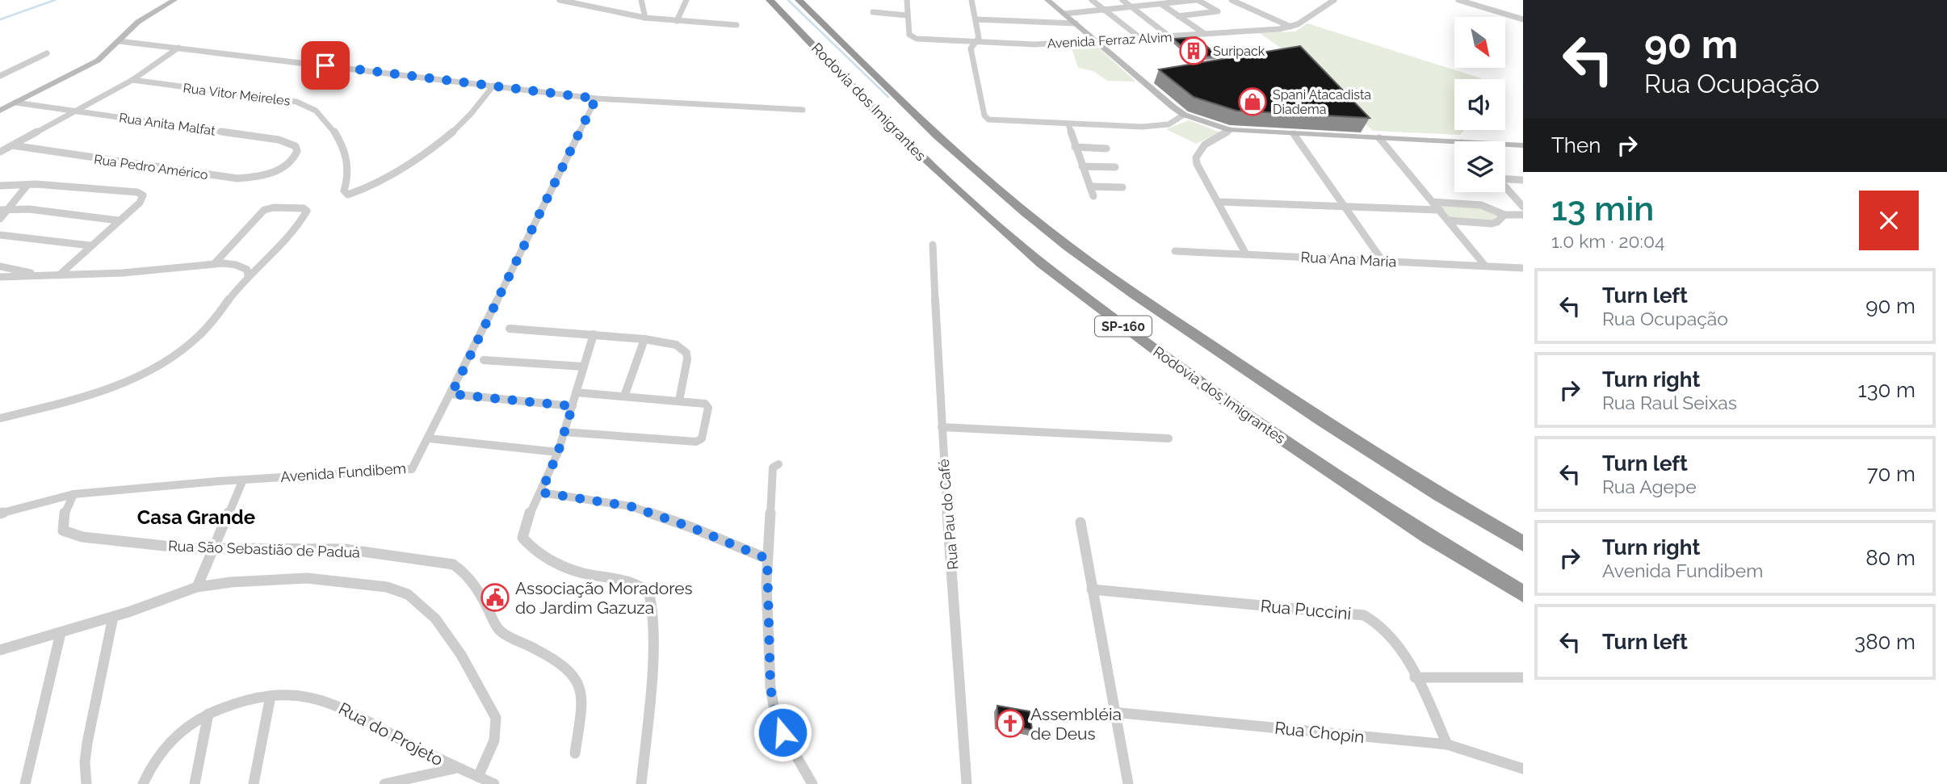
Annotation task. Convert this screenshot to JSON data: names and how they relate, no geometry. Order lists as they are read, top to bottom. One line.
{"streets":{"highway":["Rodovia dos Imigrantes","SP-160"],"street":["Avenida Ferraz Alvim","Rua Vitor Meireles","Rua Anita Malfat","Rua Pedro Américo","Rua Ana Maria","Avenida Fundibem","Rua Pau do Café","Rua São Sebastião de Paduá","Rua Puccini","Rua Chopin","Rua do Projeto"]},"crossings":[["Rua Anita Malfat","Rua Pedro Américo"],["Avenida Fundibem","Rua São Sebastião de Paduá"],["Rua Puccini","Rua Chopin"]],"districts":["Casa Grande"],"places":{"building":["Suripack"],"shop":["Spani Atacadista Diadema"],"public building":["Associação Moradores do Jardim Gazuza"],"church":["Assembléia de Deus"]},"north":"bottom right","page":{"turn":["90 m","Rua Ocupação"],"then":"Then","heading":["13 min","1.0 km · 20:04"],"list":[{"name":"Turn left","note":"Rua Ocupação","value":"90 m"},{"name":"Turn right","note":"Rua Raul Seixas","value":"130 m"},{"name":"Turn left","note":"Rua Agepe","value":"70 m"},{"name":"Turn right","note":"Avenida Fundibem","value":"80 m"},{"name":"Turn left","value":"380 m"}]}}
